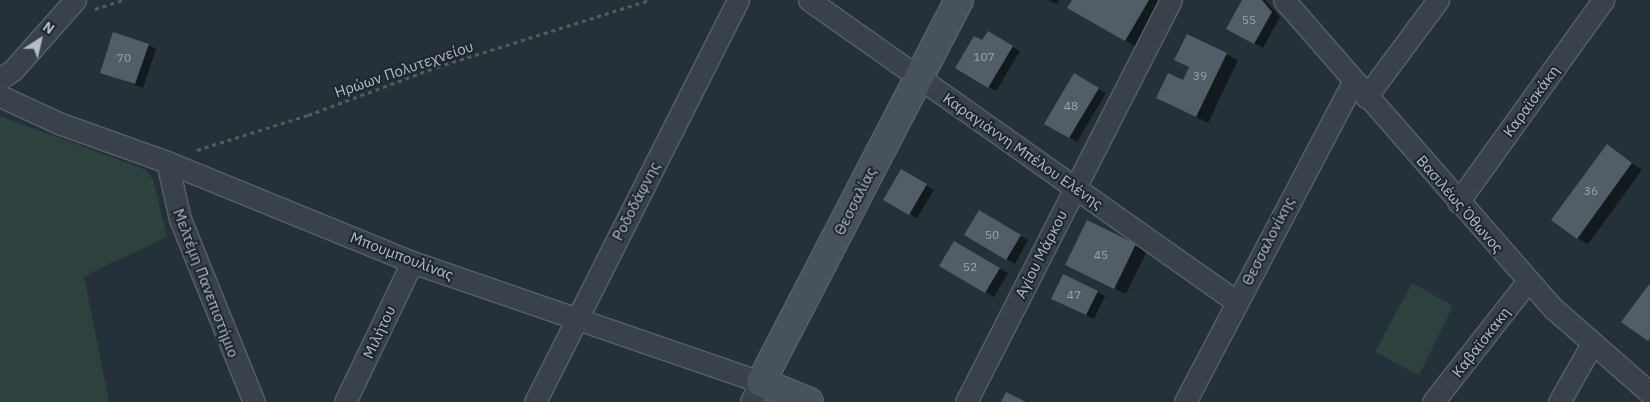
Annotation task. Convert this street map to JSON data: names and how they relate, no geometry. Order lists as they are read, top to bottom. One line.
{"streets":{"street":["Καραϊσκάκη","Καραγιάννη Μπέλου Ελένης","Ροδοδάφνης","Θεσσαλίας","Βασιλέως Όθωνος","Θεσσαλονίκης","Αγίου Μάρκου","Μπουμπουλίνας","Μελτέμη Πανεπιστήμιο","Μιλήτου","Καβαϊσκακη"],"path":["Ηρώων Πολυτεχνείου"]},"crossings":[["Ηρώων Πολυτεχνείου","Μπουμπουλίνας"],["Ηρώων Πολυτεχνείου","Μελτέμη Πανεπιστήμιο"],["Καραϊσκάκη","Βασιλέως Όθωνος"],["Καραγιάννη Μπέλου Ελένης","Θεσσαλίας"],["Καραγιάννη Μπέλου Ελένης","Θεσσαλονίκης"],["Καραγιάννη Μπέλου Ελένης","Αγίου Μάρκου"],["Ροδοδάφνης","Μπουμπουλίνας"],["Θεσσαλίας","Μπουμπουλίνας"],["Βασιλέως Όθωνος","Θεσσαλονίκης"],["Βασιλέως Όθωνος","Καβαϊσκακη"],["Μπουμπουλίνας","Μελτέμη Πανεπιστήμιο"],["Μπουμπουλίνας","Μιλήτου"]],"house_numbers":["55","107","70","39","48","36","50","45","52","47"],"north":"top right"}
